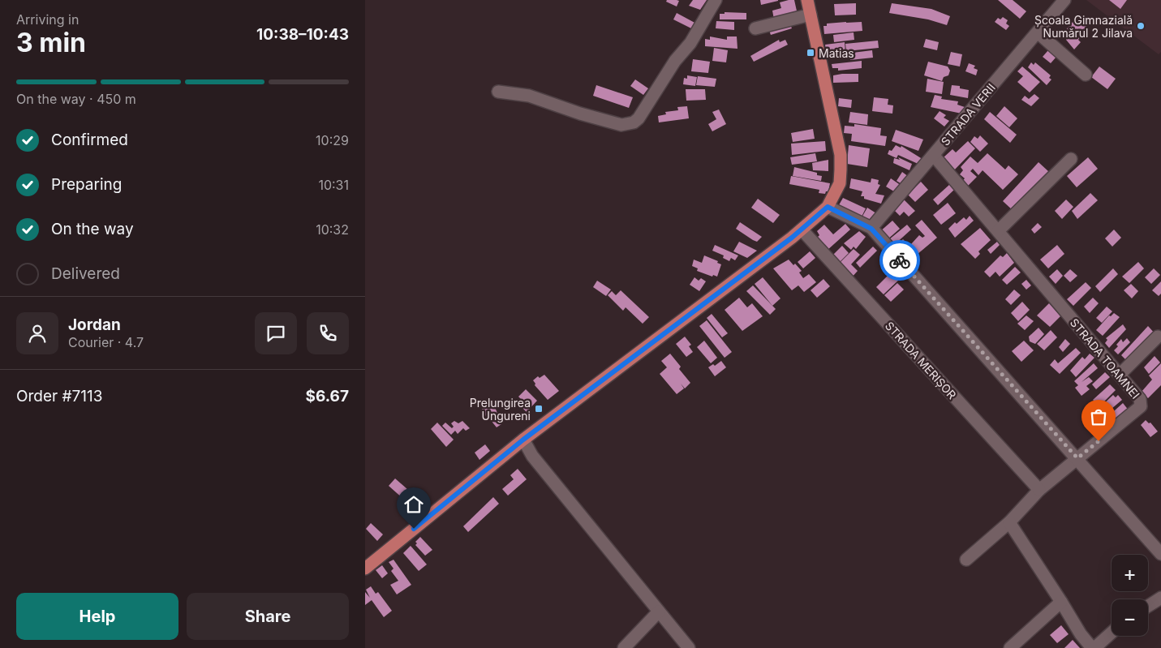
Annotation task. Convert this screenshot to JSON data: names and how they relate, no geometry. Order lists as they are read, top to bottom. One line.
{"streets":{"street":["STRADA VERII","STRADA TOAMNEI","STRADA MERIȘOR"]},"crossings":[["STRADA VERII","STRADA TOAMNEI"],["STRADA TOAMNEI","STRADA MERIȘOR"]],"places":{"other":["Școala Gimnazială Numărul 2 Jilava"],"transit":["Matias","Prelungirea Ungureni"]},"page":{"heading":["3 min","Arriving in","10:38–10:43"],"panel":["Jordan","Courier · 4.7","Order #7113","$6.67"],"bar":"On the way · 450 m","list":[["Confirmed","10:29"],["Preparing","10:31"],["On the way","10:32"],"Delivered"],"map_buttons":["+","−"],"buttons":["Help","Share"]}}
